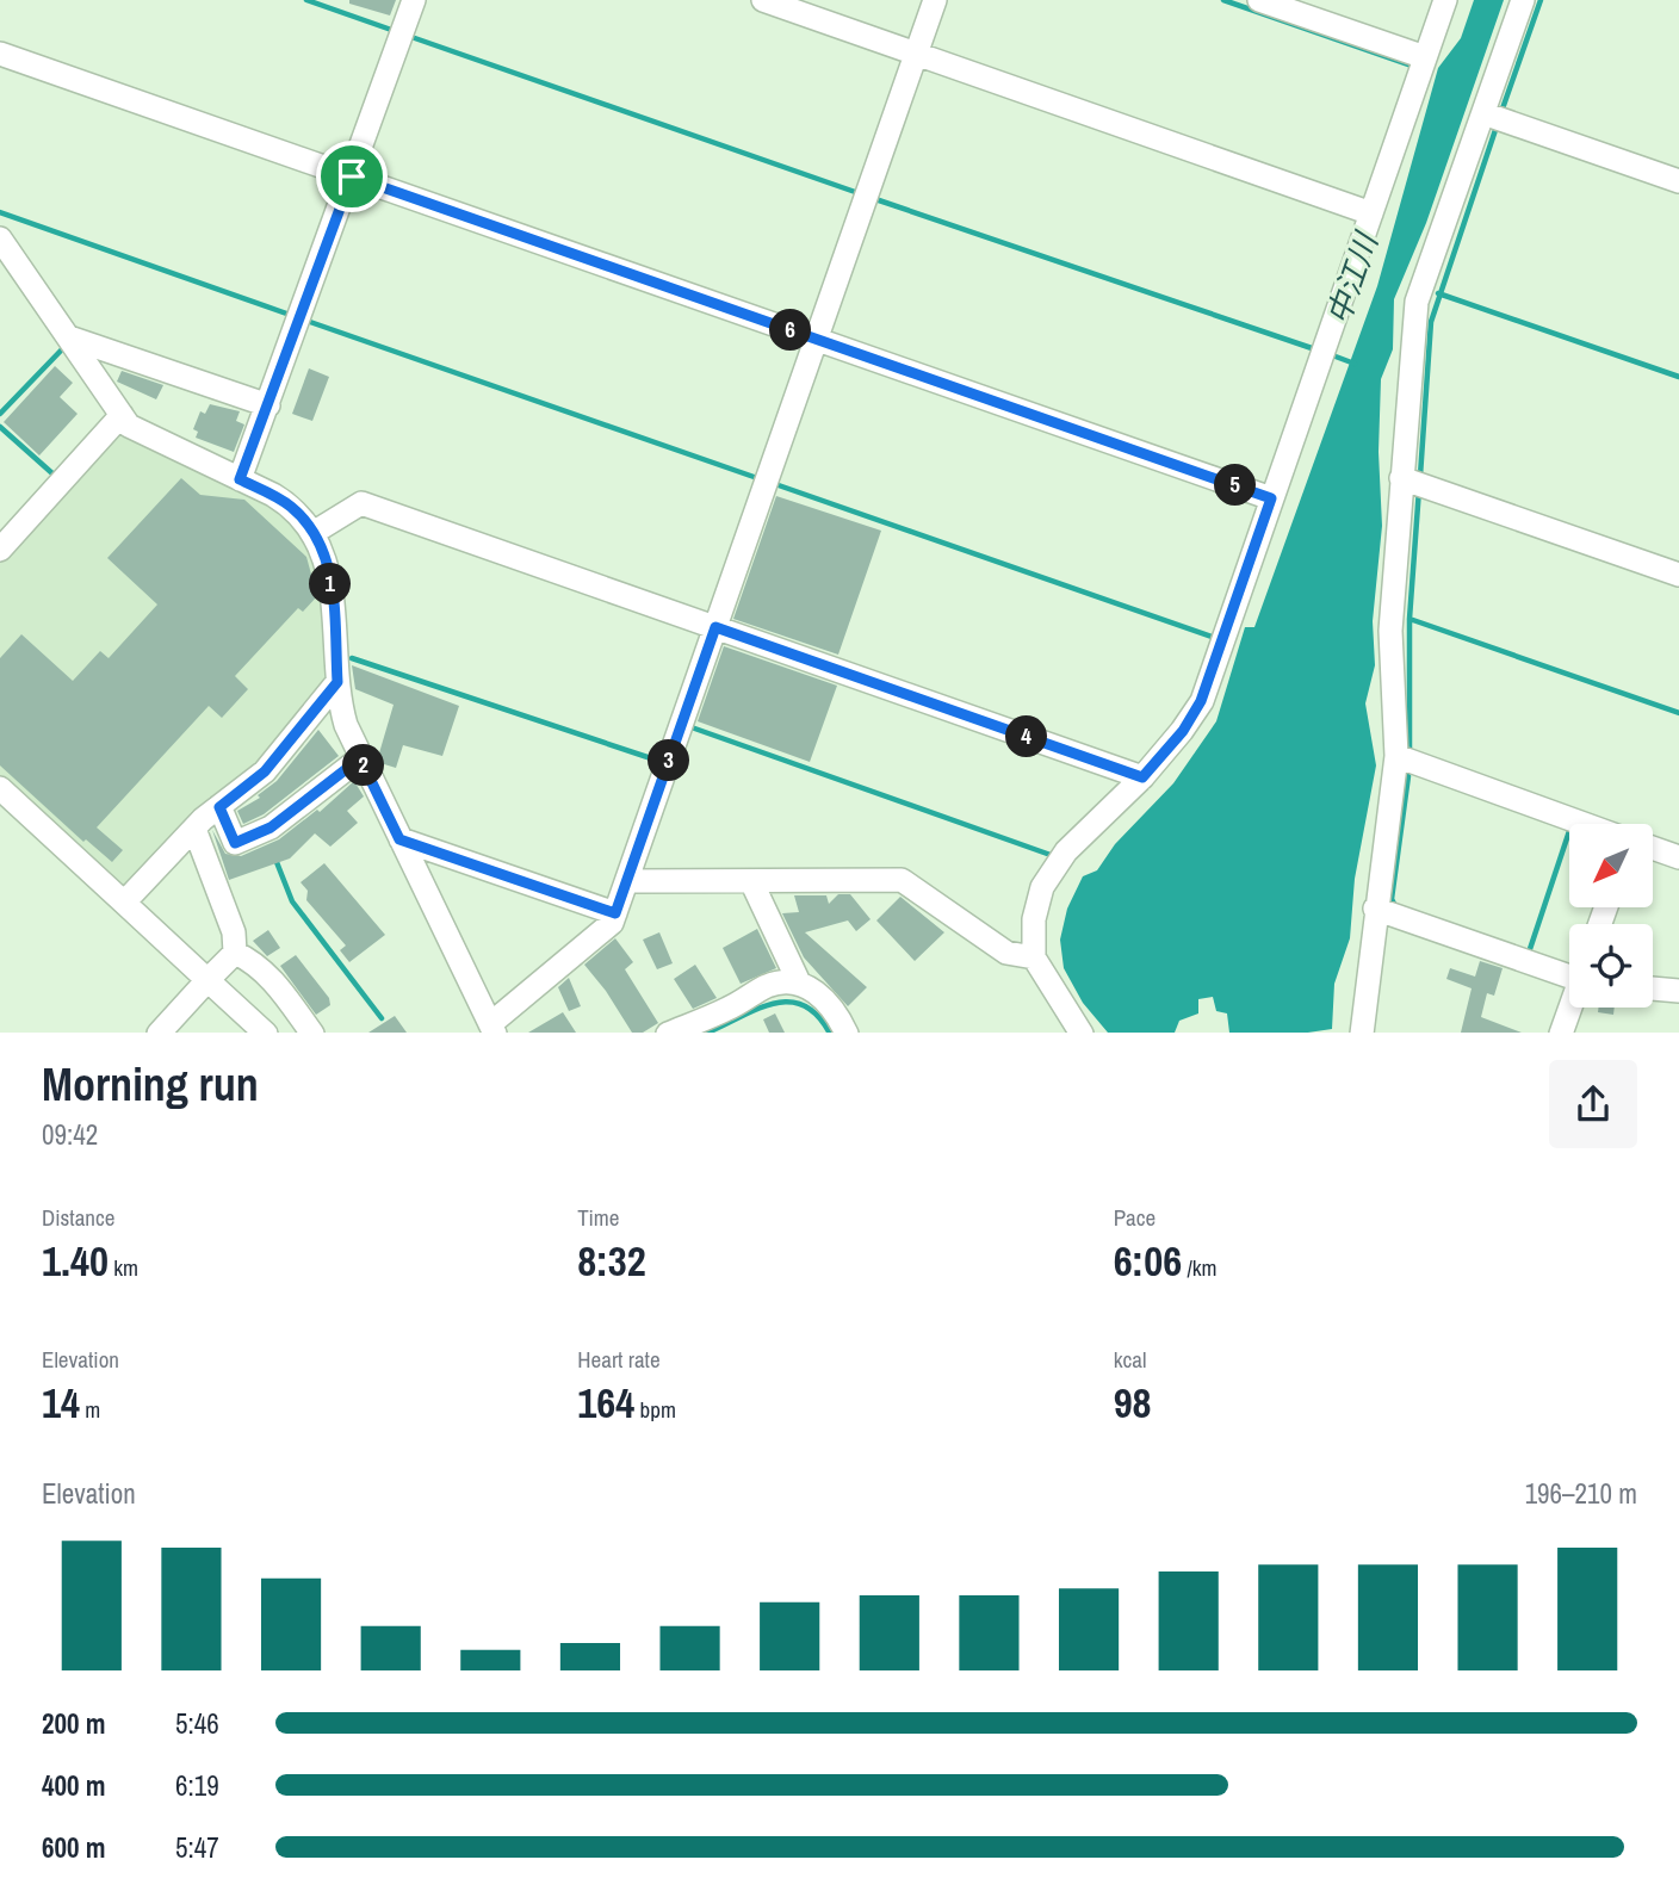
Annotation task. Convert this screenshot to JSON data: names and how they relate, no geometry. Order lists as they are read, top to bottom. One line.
{"water":["中江川"],"north":"bottom left","page":{"pins":["6","5","1","4","3","2"],"heading":["Morning run","09:42"],"stats":[["Distance","1.40 km"],["Time","8:32"],["Pace","6:06 /km"],["Elevation","14 m"],["Heart rate","164 bpm"],["kcal","98"]],"chart":["Elevation","196–210 m"],"list":[{"name":"200 m","note":"5:46"},{"name":"400 m","note":"6:19"},{"name":"600 m","note":"5:47"}]}}
